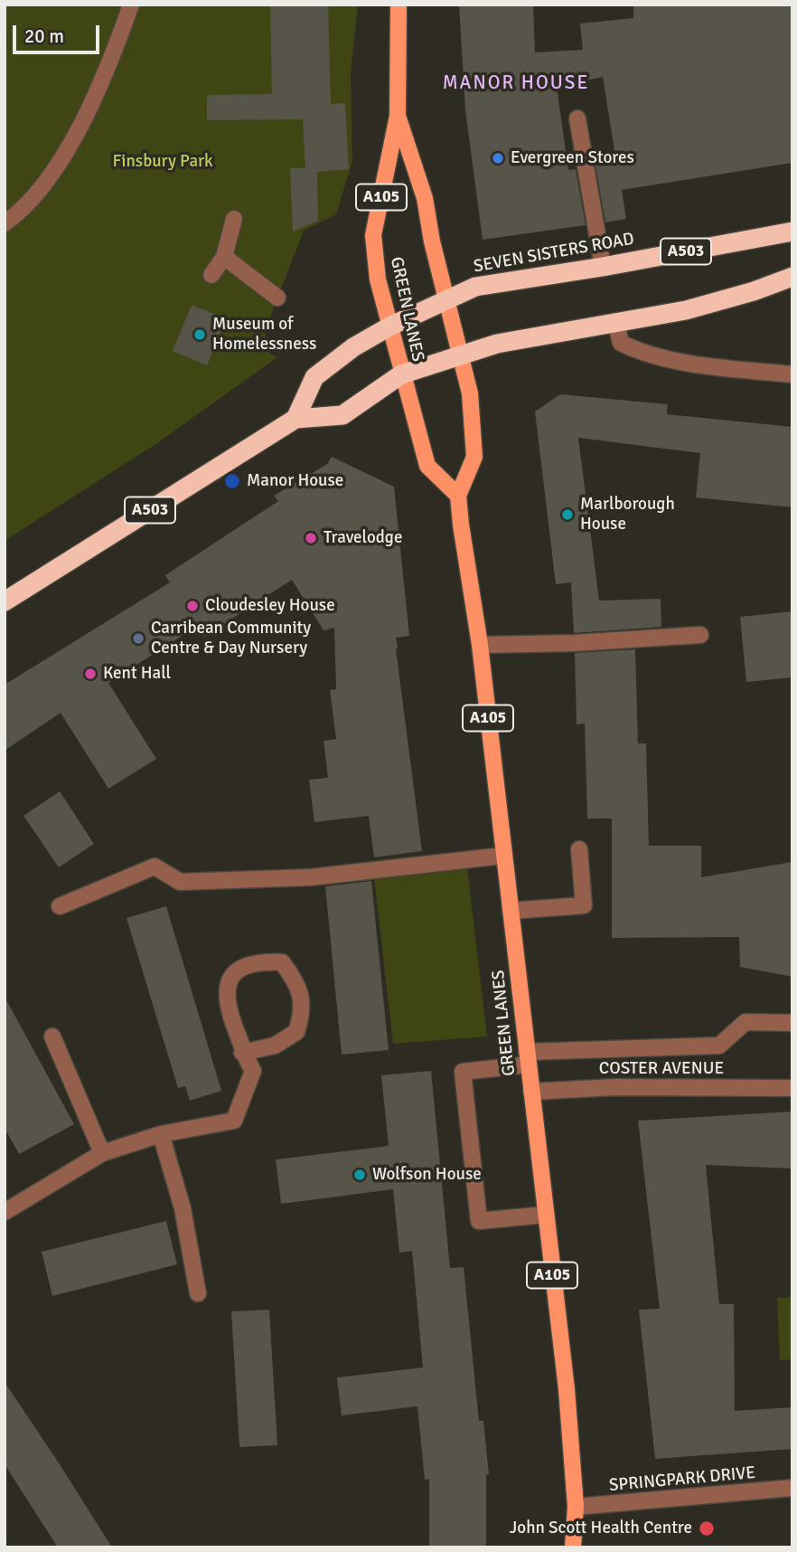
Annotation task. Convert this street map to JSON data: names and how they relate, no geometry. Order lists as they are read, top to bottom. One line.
{"streets":{"highway":["A503","SEVEN SISTERS ROAD"],"main road":["A105","GREEN LANES"],"street":["COSTER AVENUE","SPRINGPARK DRIVE"]},"crossings":[["A503","SEVEN SISTERS ROAD"],["A503","GREEN LANES"],["SEVEN SISTERS ROAD","GREEN LANES"],["GREEN LANES","COSTER AVENUE"],["GREEN LANES","SPRINGPARK DRIVE"]],"districts":["MANOR HOUSE"],"parks":["Finsbury Park"],"places":["Evergreen Stores","Museum of Homelessness","Manor House","Marlborough House","Travelodge","Cloudesley House","Carribean Community Centre & Day Nursery","Kent Hall","Wolfson House","John Scott Health Centre"],"scale_bar":"20 m"}
